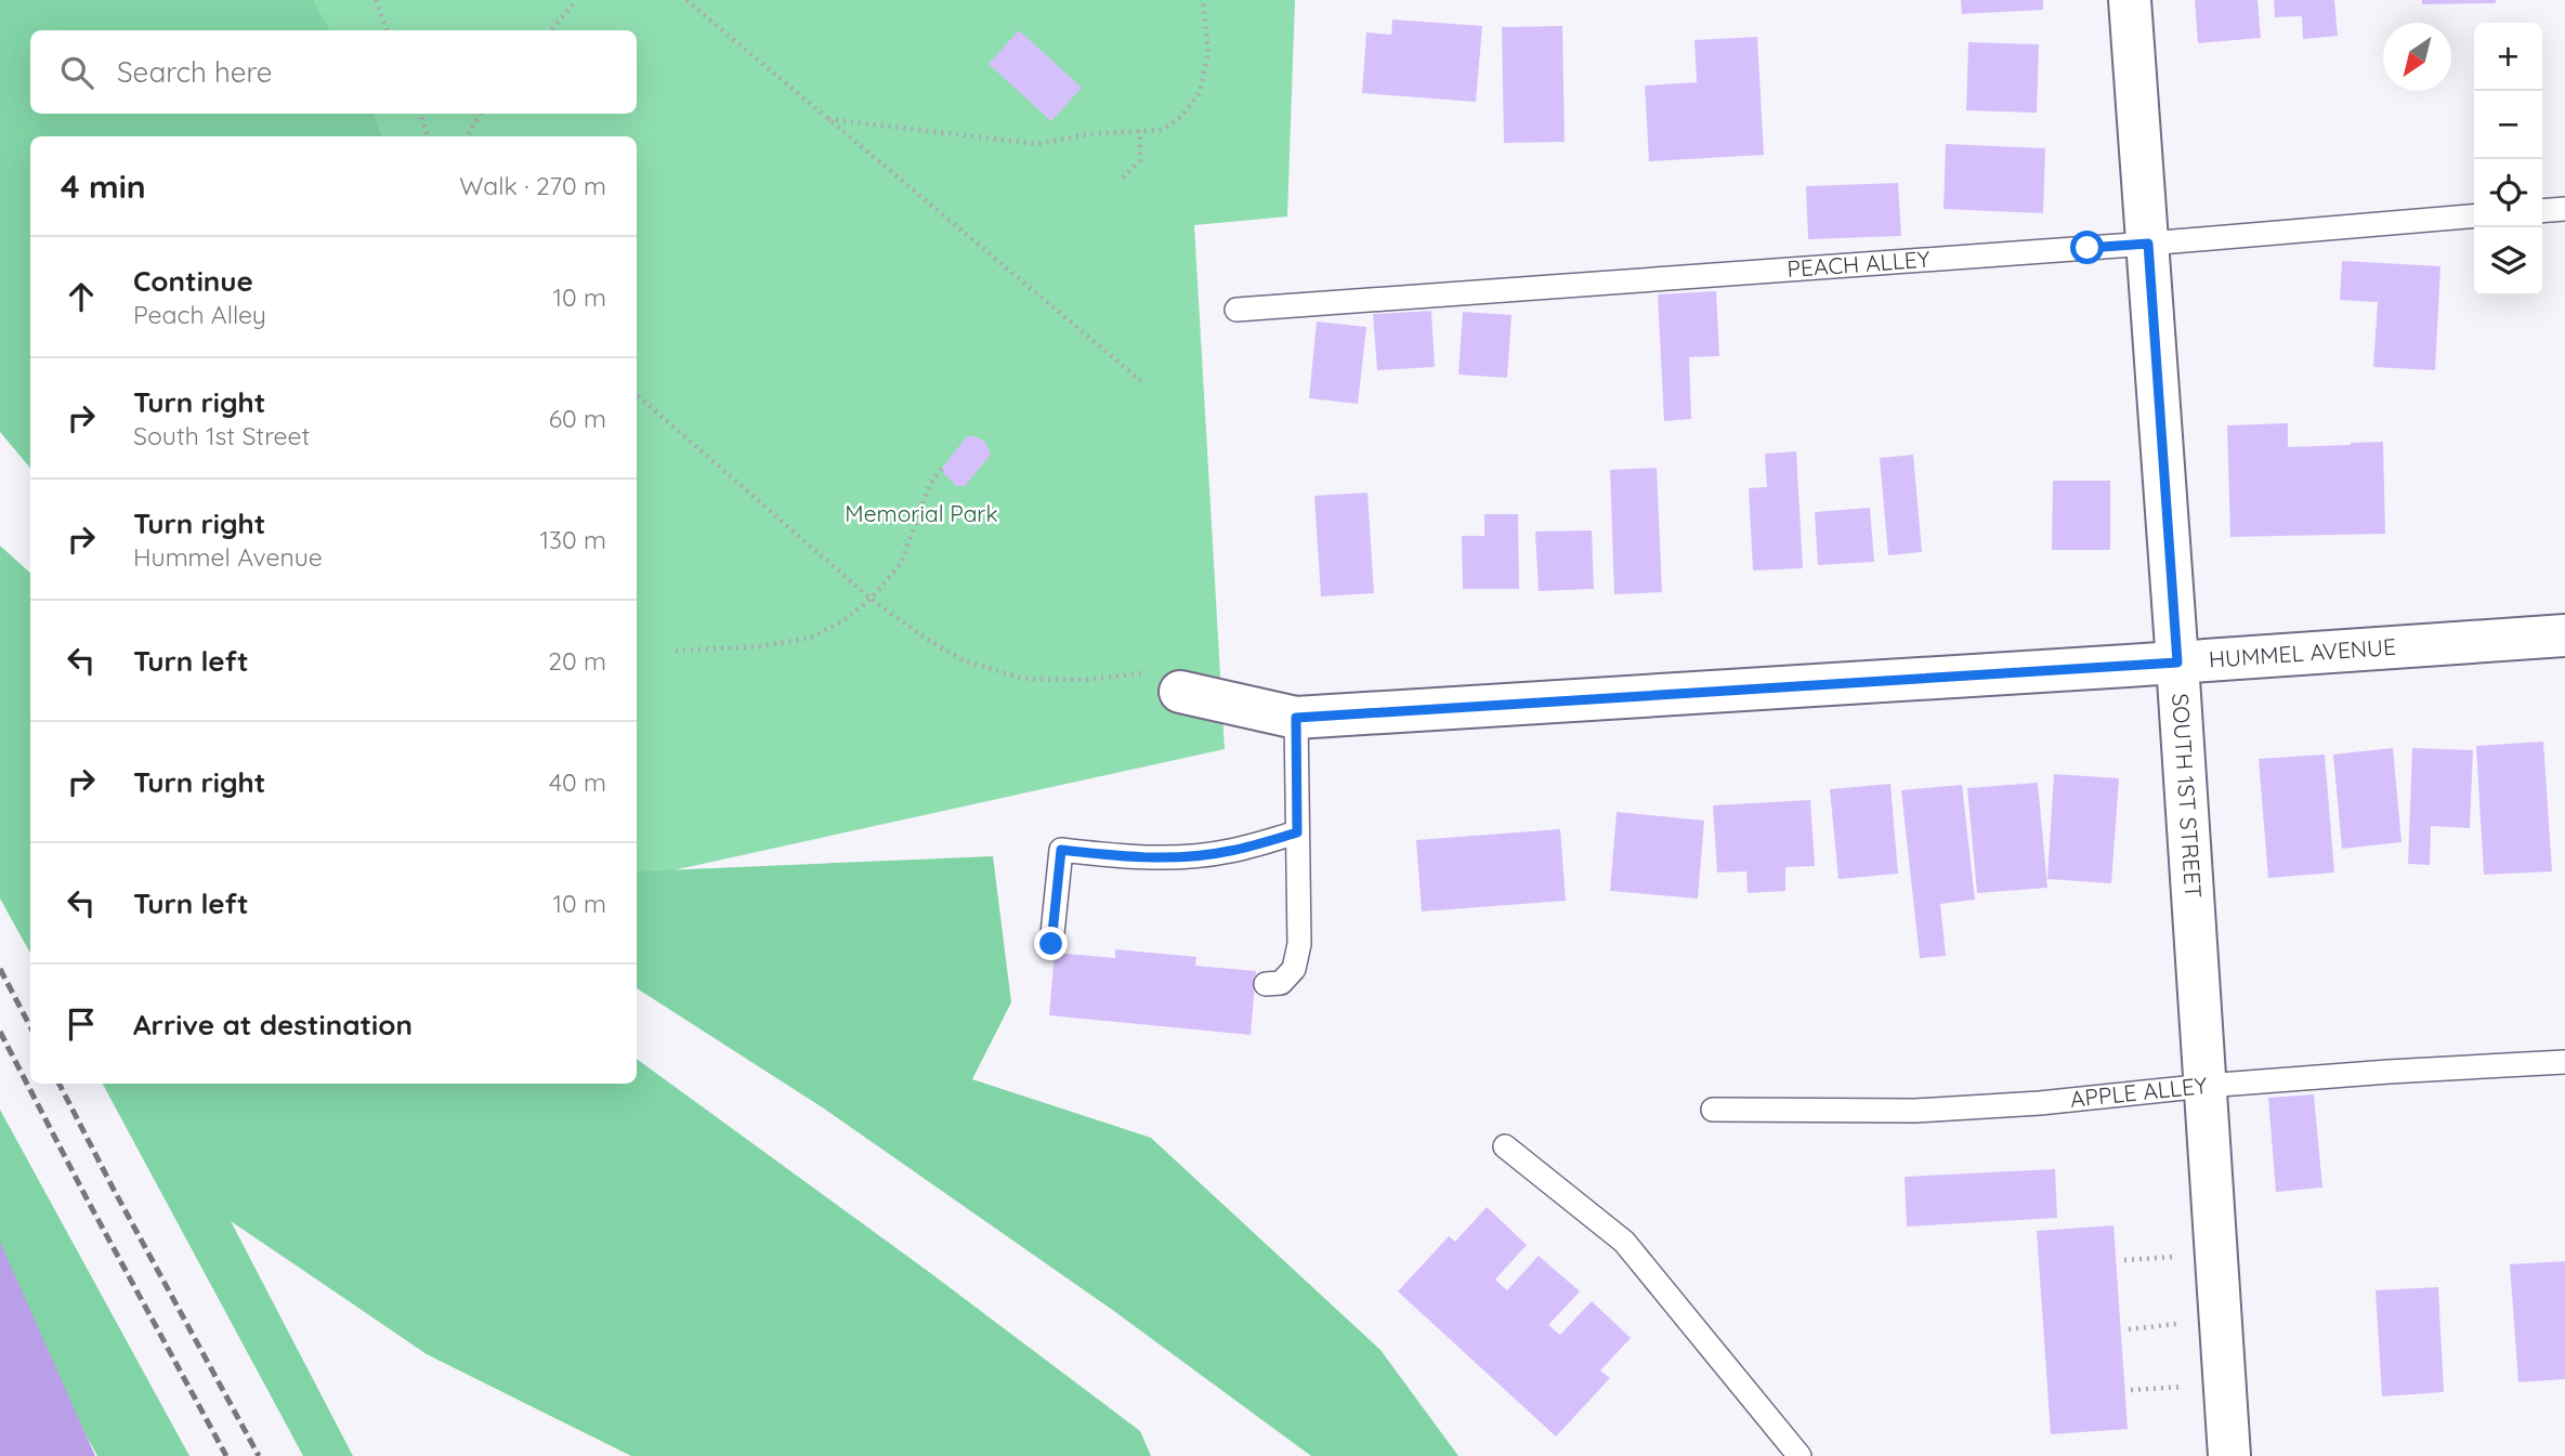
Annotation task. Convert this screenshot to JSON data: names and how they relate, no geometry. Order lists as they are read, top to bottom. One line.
{"streets":{"street":["HUMMEL AVENUE","SOUTH 1ST STREET"],"lane":["PEACH ALLEY","APPLE ALLEY"]},"crossings":[["PEACH ALLEY","SOUTH 1ST STREET"],["HUMMEL AVENUE","SOUTH 1ST STREET"],["SOUTH 1ST STREET","APPLE ALLEY"]],"parks":["Memorial Park"],"north":"bottom left","page":{"map_buttons":["+","−"],"search":"Search here","heading":["4 min","Walk · 270 m"],"list":[["Continue","Peach Alley","10 m"],["Turn right","South 1st Street","60 m"],["Turn right","Hummel Avenue","130 m"],["Turn left","20 m"],["Turn right","40 m"],["Turn left","10 m"],"Arrive at destination"]}}
